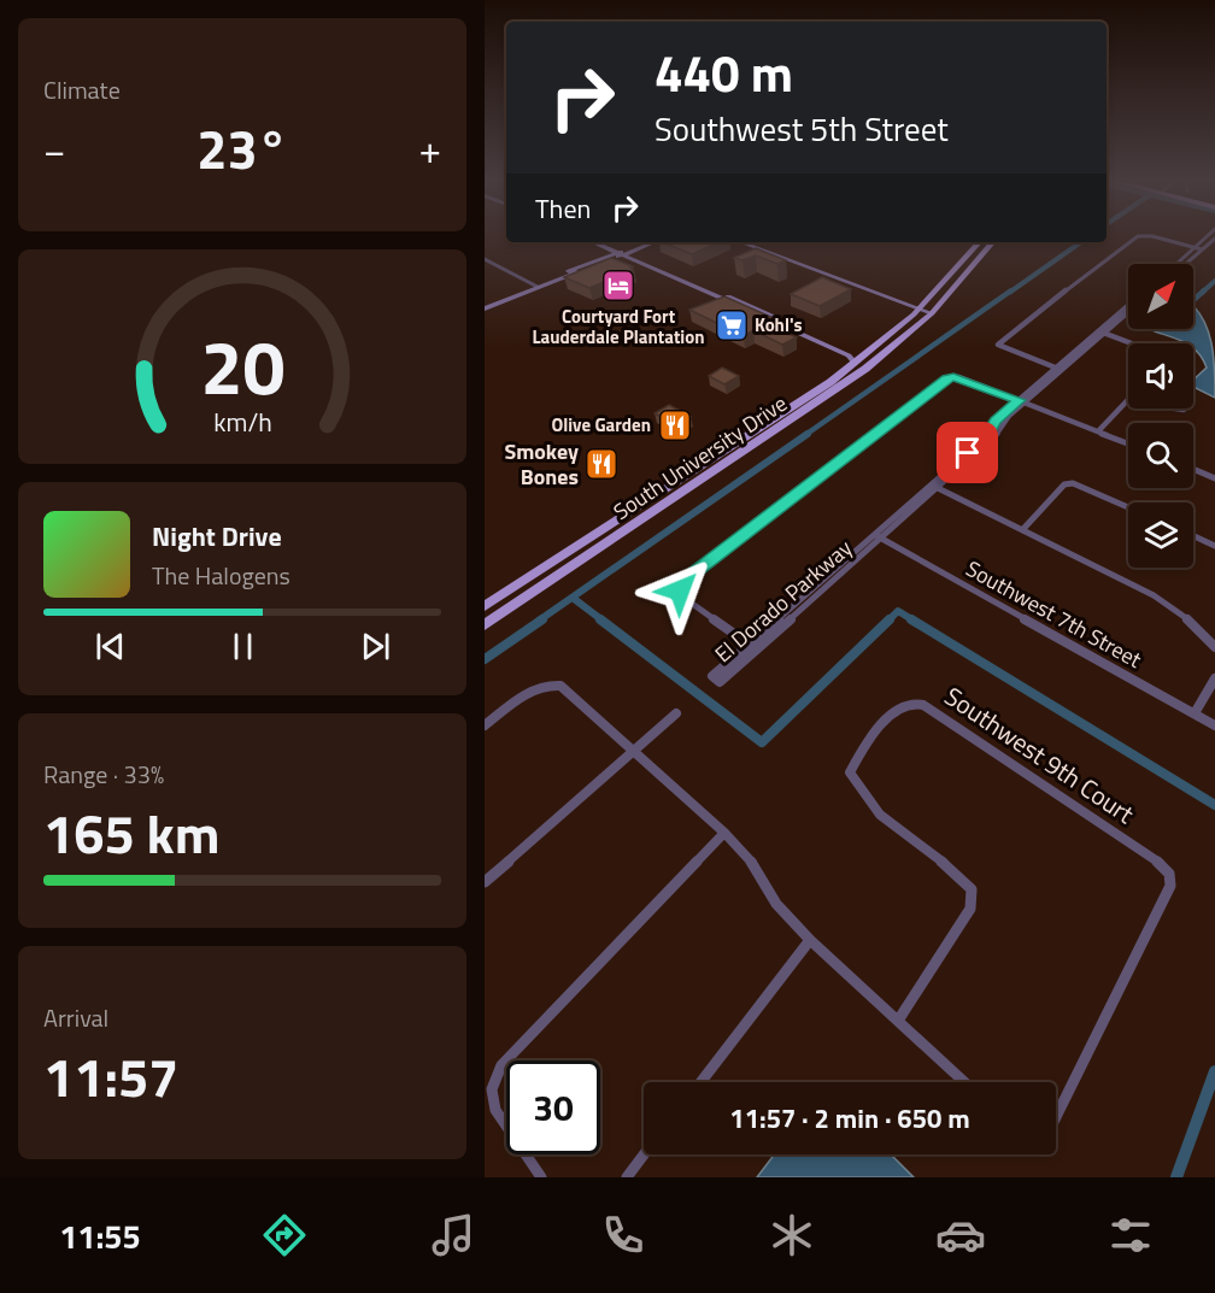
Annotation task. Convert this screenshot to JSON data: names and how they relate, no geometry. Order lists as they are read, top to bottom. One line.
{"streets":{"main road":["South University Drive"],"street":["El Dorado Parkway","Southwest 7th Street","Southwest 9th Court"]},"crossings":[["El Dorado Parkway","Southwest 7th Street"]],"places":{"hotel":["Courtyard Fort Lauderdale Plantation"],"supermarket":["Kohl's"],"restaurant":["Olive Garden","Smokey Bones"]},"north":"top right","page":{"tile":["Climate",["Range · 33%","165 km"],["Arrival","11:57"]],"turn":["440 m","Southwest 5th Street"],"heat":["−","23°","+"],"then":"Then","song":["Night Drive","The Halogens"],"limit":"30","trip":"11:57 · 2 min · 650 m","tabs":"11:55","gauge":["20","km/h"]}}
